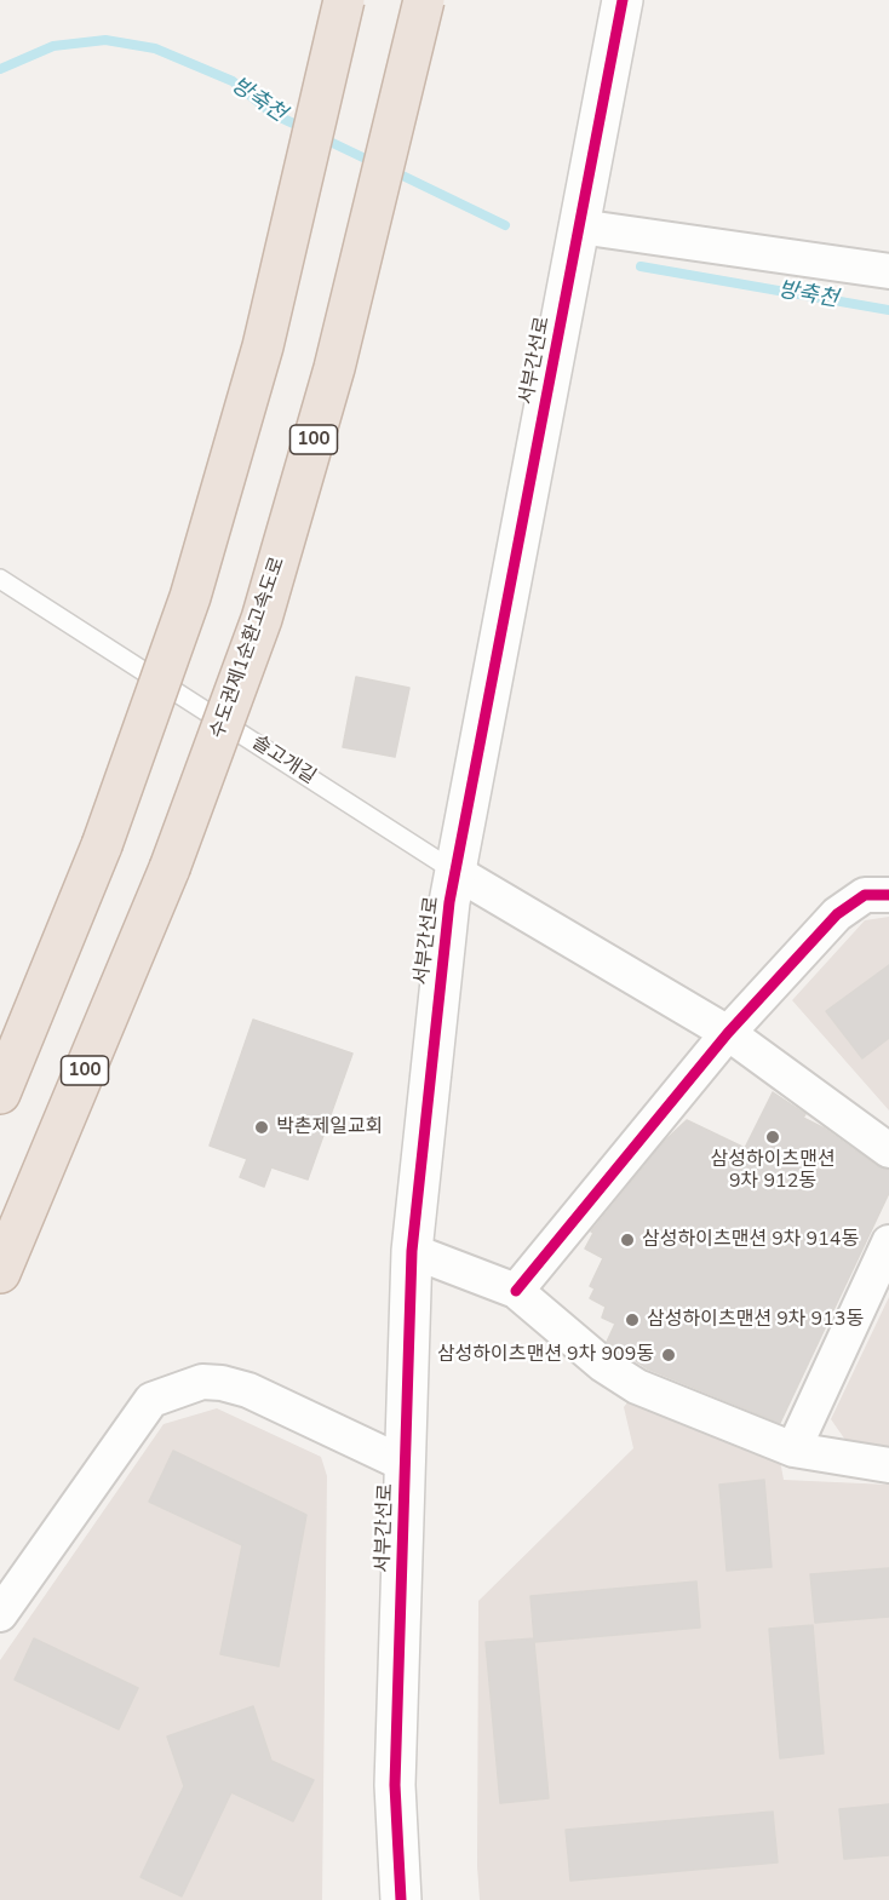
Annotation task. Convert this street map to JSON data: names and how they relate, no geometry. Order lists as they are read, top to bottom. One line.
{"streets":{"highway":["100","수도권제1순환고속도로"],"street":["서부간선로"],"lane":["솔고개길"]},"crossings":[["서부간선로","솔고개길"]],"water":["방축천"],"places":["박촌제일교회","삼성하이츠맨션 9차 912동","삼성하이츠맨션 9차 914동","삼성하이츠맨션 9차 913동","삼성하이츠맨션 9차 909동"]}
